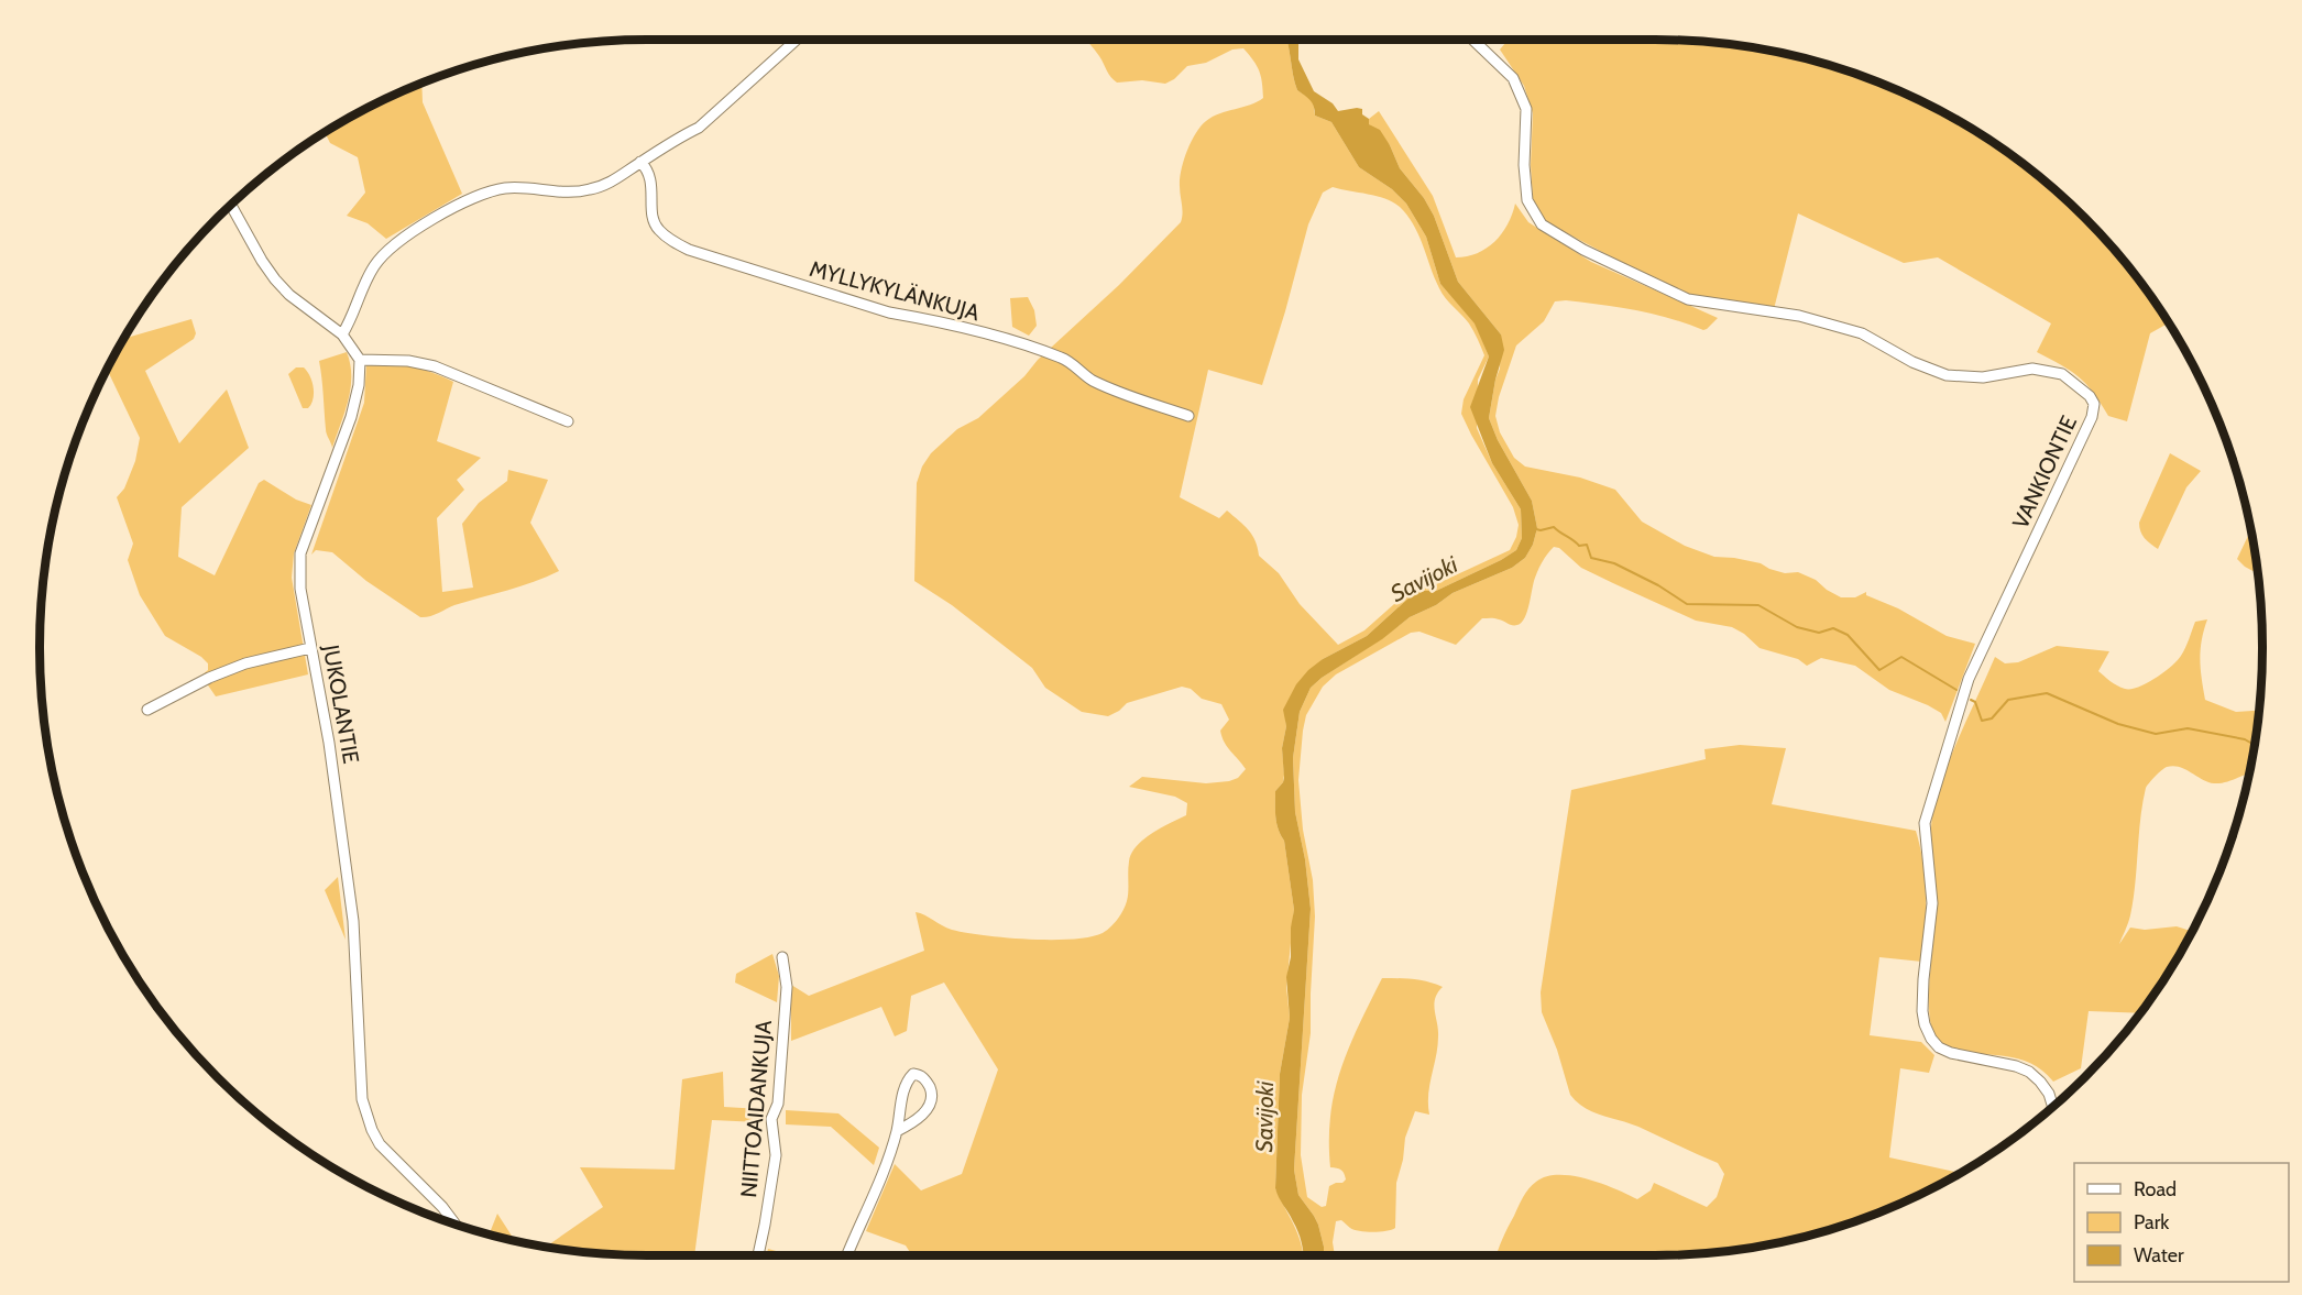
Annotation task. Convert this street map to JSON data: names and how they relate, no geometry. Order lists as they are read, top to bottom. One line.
{"streets":{"street":["MYLLYKYLÄNKUJA","VANKIONTIE","JUKOLANTIE","NIITTOAIDANKUJA"]},"water":["Savijoki"],"legend":["Road","Park","Water"]}
